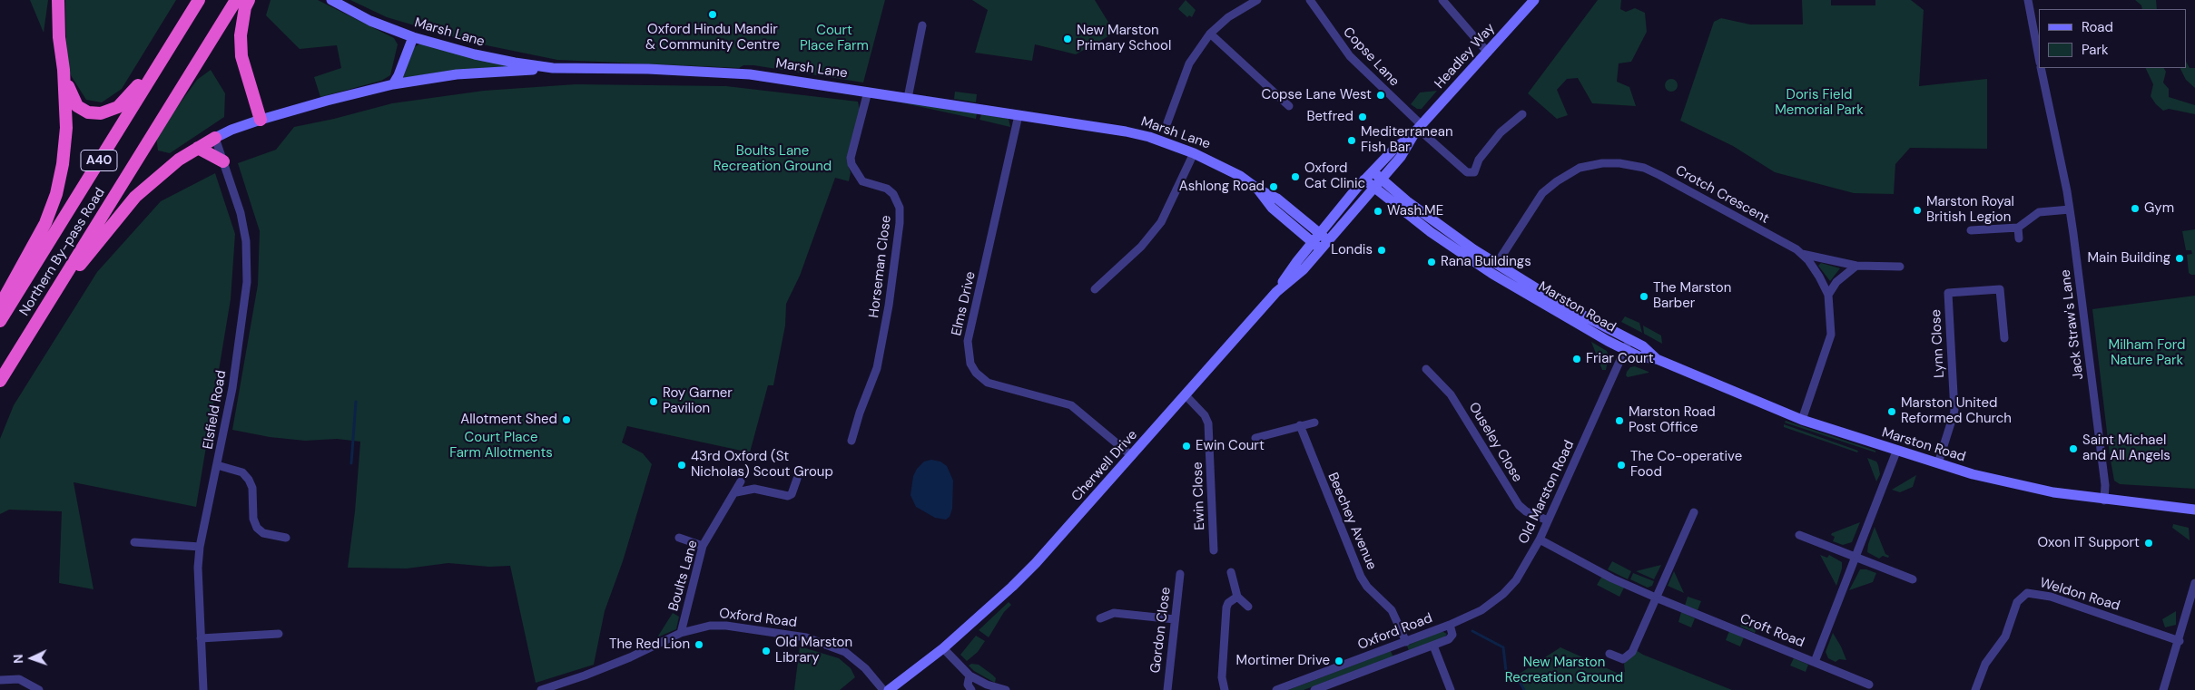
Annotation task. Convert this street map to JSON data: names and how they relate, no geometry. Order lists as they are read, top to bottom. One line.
{"streets":{"highway":["A40","Northern By-pass Road"],"main road":["Marsh Lane","Headley Way","Marston Road","Cherwell Drive"],"street":["Copse Lane","Crotch Crescent","Horseman Close","Elms Drive","Jack Straw's Lane","Lynn Close","Elsfield Road","Ouseley Close","Old Marston Road","Ewin Close","Beechey Avenue","Boults Lane","Weldon Road","Oxford Road","Gordon Close","Croft Road"]},"crossings":[["Marsh Lane","Horseman Close"],["Marsh Lane","Elms Drive"],["Marsh Lane","Cherwell Drive"],["Headley Way","Copse Lane"],["Headley Way","Marston Road"],["Headley Way","Cherwell Drive"],["Crotch Crescent","Marston Road"],["Elms Drive","Cherwell Drive"],["Marston Road","Jack Straw's Lane"],["Marston Road","Lynn Close"],["Marston Road","Cherwell Drive"],["Marston Road","Old Marston Road"],["Marston Road","Croft Road"],["Ouseley Close","Old Marston Road"],["Cherwell Drive","Ewin Close"],["Old Marston Road","Oxford Road"],["Old Marston Road","Croft Road"],["Beechey Avenue","Oxford Road"],["Boults Lane","Oxford Road"]],"parks":["Court Place Farm","Doris Field Memorial Park","Boults Lane Recreation Ground","Milham Ford Nature Park","Court Place Farm Allotments","New Marston Recreation Ground"],"places":["Oxford Hindu Mandir & Community Centre","New Marston Primary School","Copse Lane West","Betfred","Mediterranean Fish Bar","Oxford Cat Clinic","Ashlong Road","Gym","Marston Royal British Legion","Wash.ME","Londis","Main Building","Rana Buildings","The Marston Barber","Friar Court","Roy Garner Pavilion","Marston United Reformed Church","Allotment Shed","Marston Road Post Office","Ewin Court","Saint Michael and All Angels","43rd Oxford (St Nicholas) Scout Group","The Co-operative Food","Oxon IT Support","The Red Lion","Old Marston Library","Mortimer Drive"],"legend":["Road","Park"],"north":"left"}
